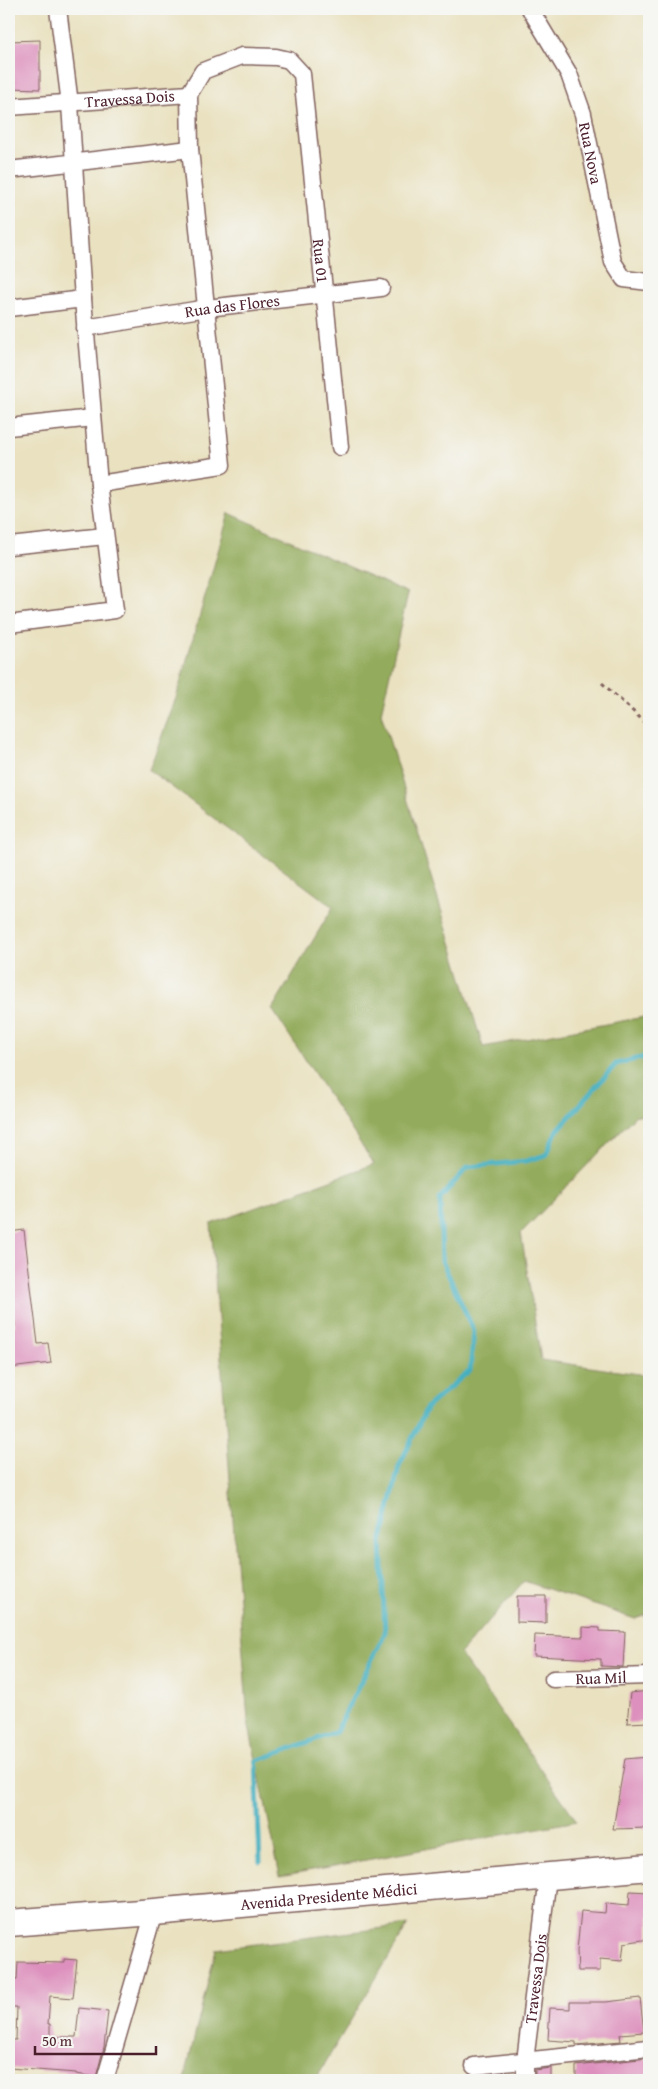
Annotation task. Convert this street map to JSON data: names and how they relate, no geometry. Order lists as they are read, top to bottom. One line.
{"streets":{"main road":["Avenida Presidente Médici"],"street":["Travessa Dois","Rua Nova","Rua 01","Rua das Flores","Rua Mil"]},"crossings":[["Travessa Dois","Rua 01"],["Travessa Dois","Avenida Presidente Médici"],["Rua 01","Rua das Flores"]],"scale_bar":"50 m"}
